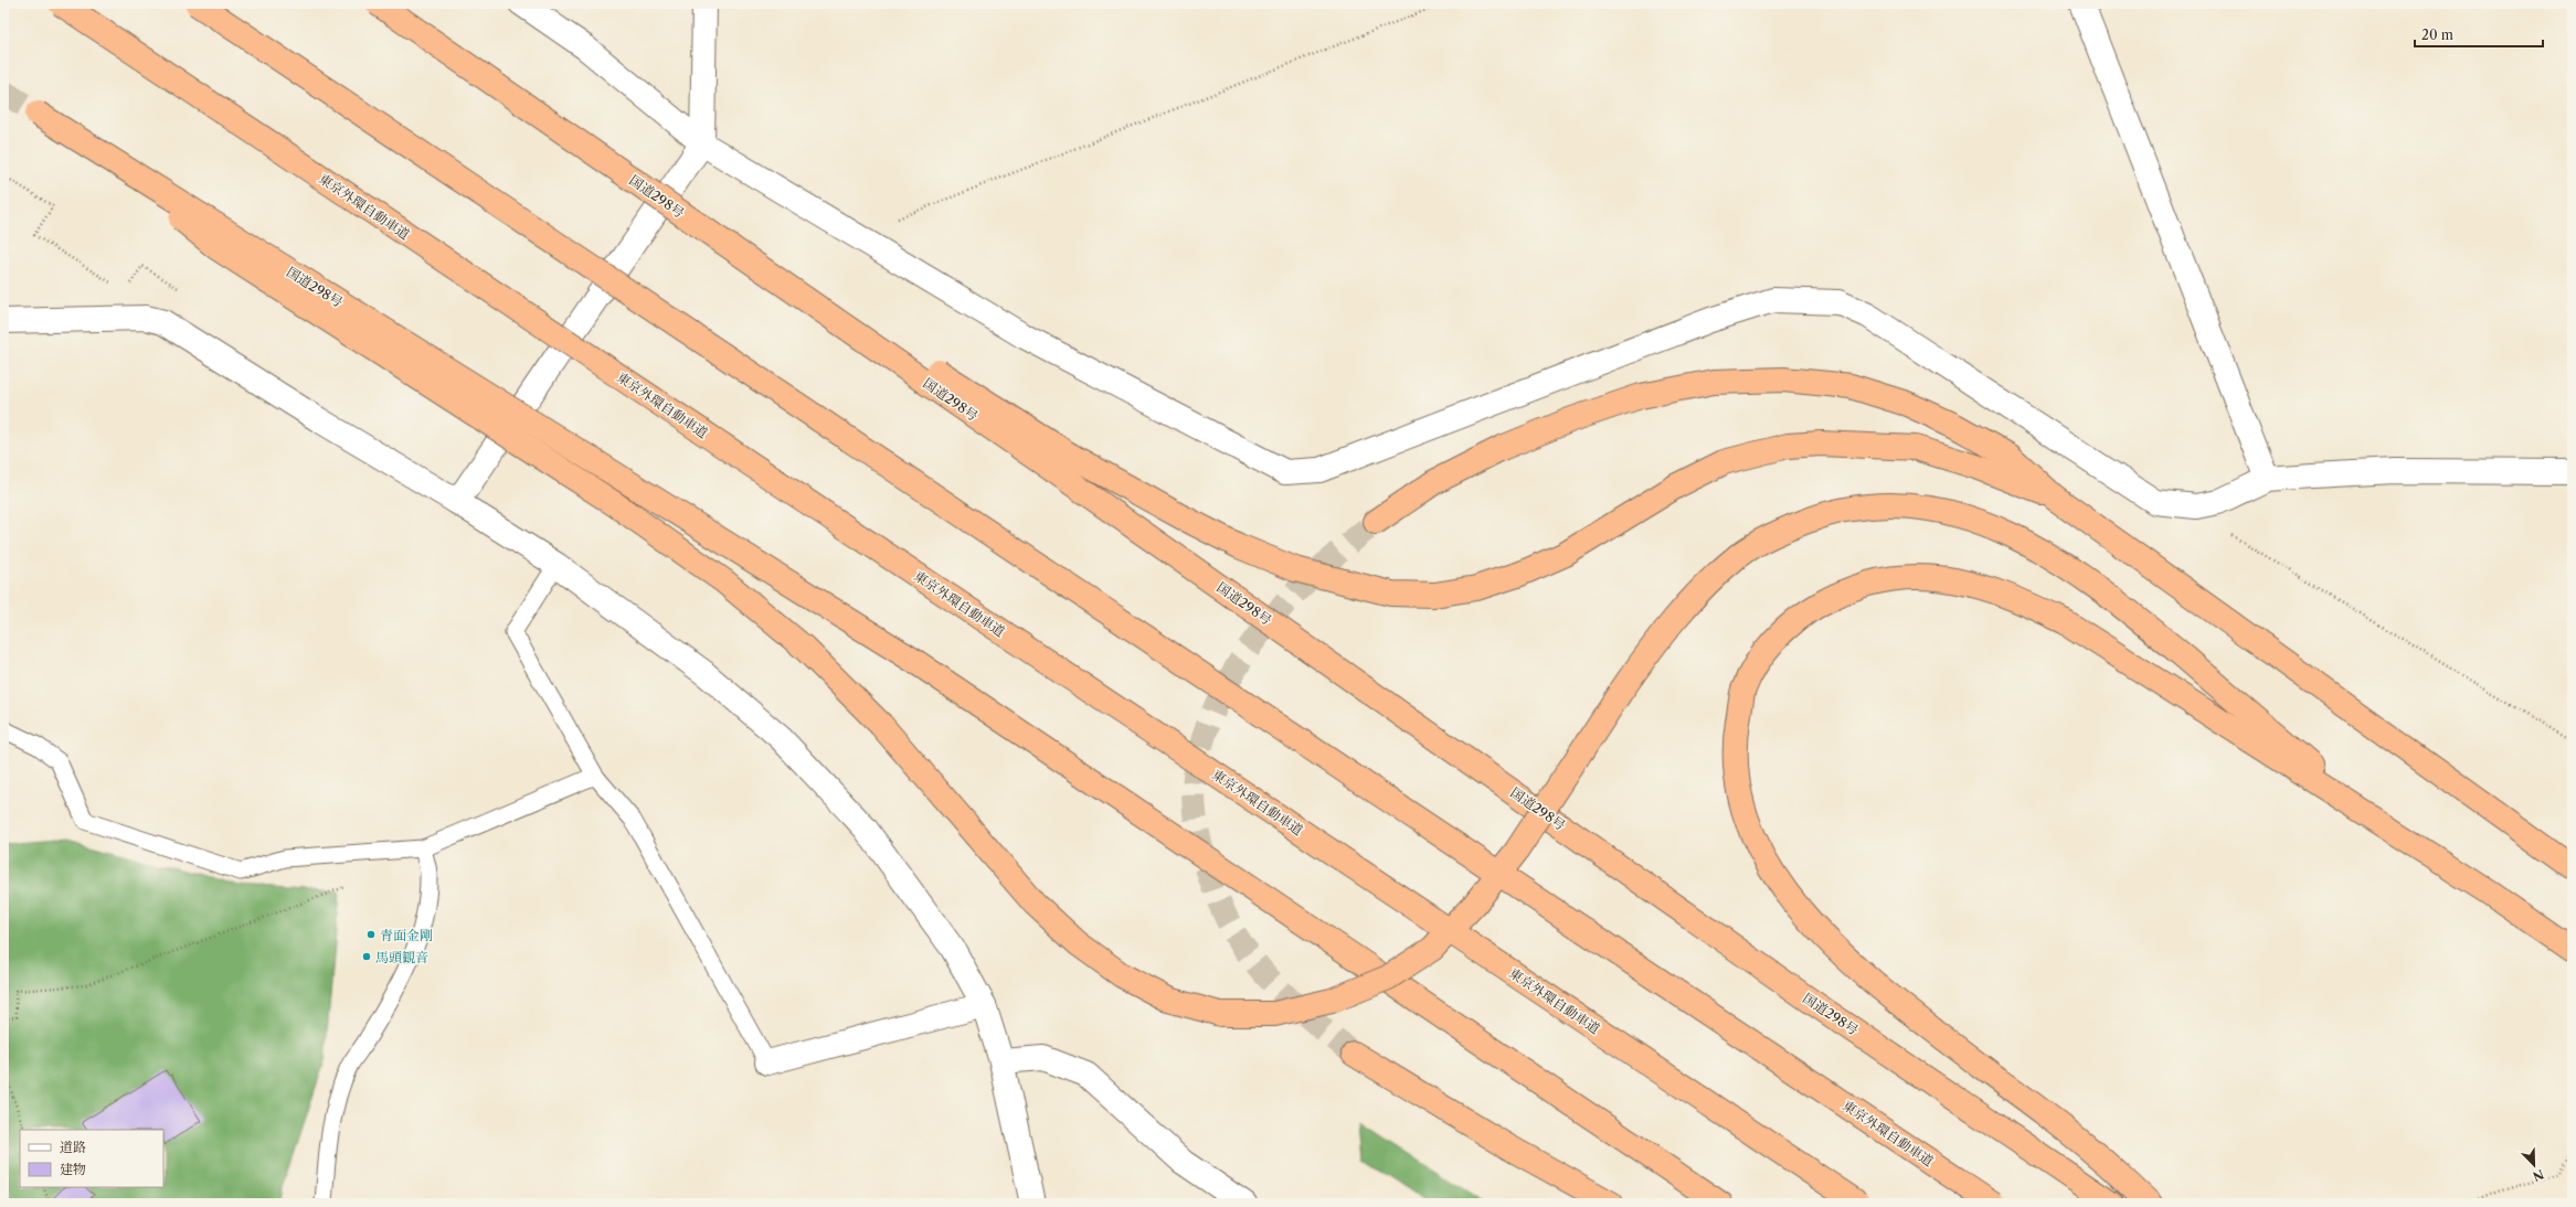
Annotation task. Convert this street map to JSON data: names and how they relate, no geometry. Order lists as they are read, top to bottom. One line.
{"streets":{"highway":["国道298号","東京外環自動車道"]},"places":["青面金剛","馬頭観音"],"legend":["道路","建物"],"scale_bar":"20 m","north":"bottom right"}
